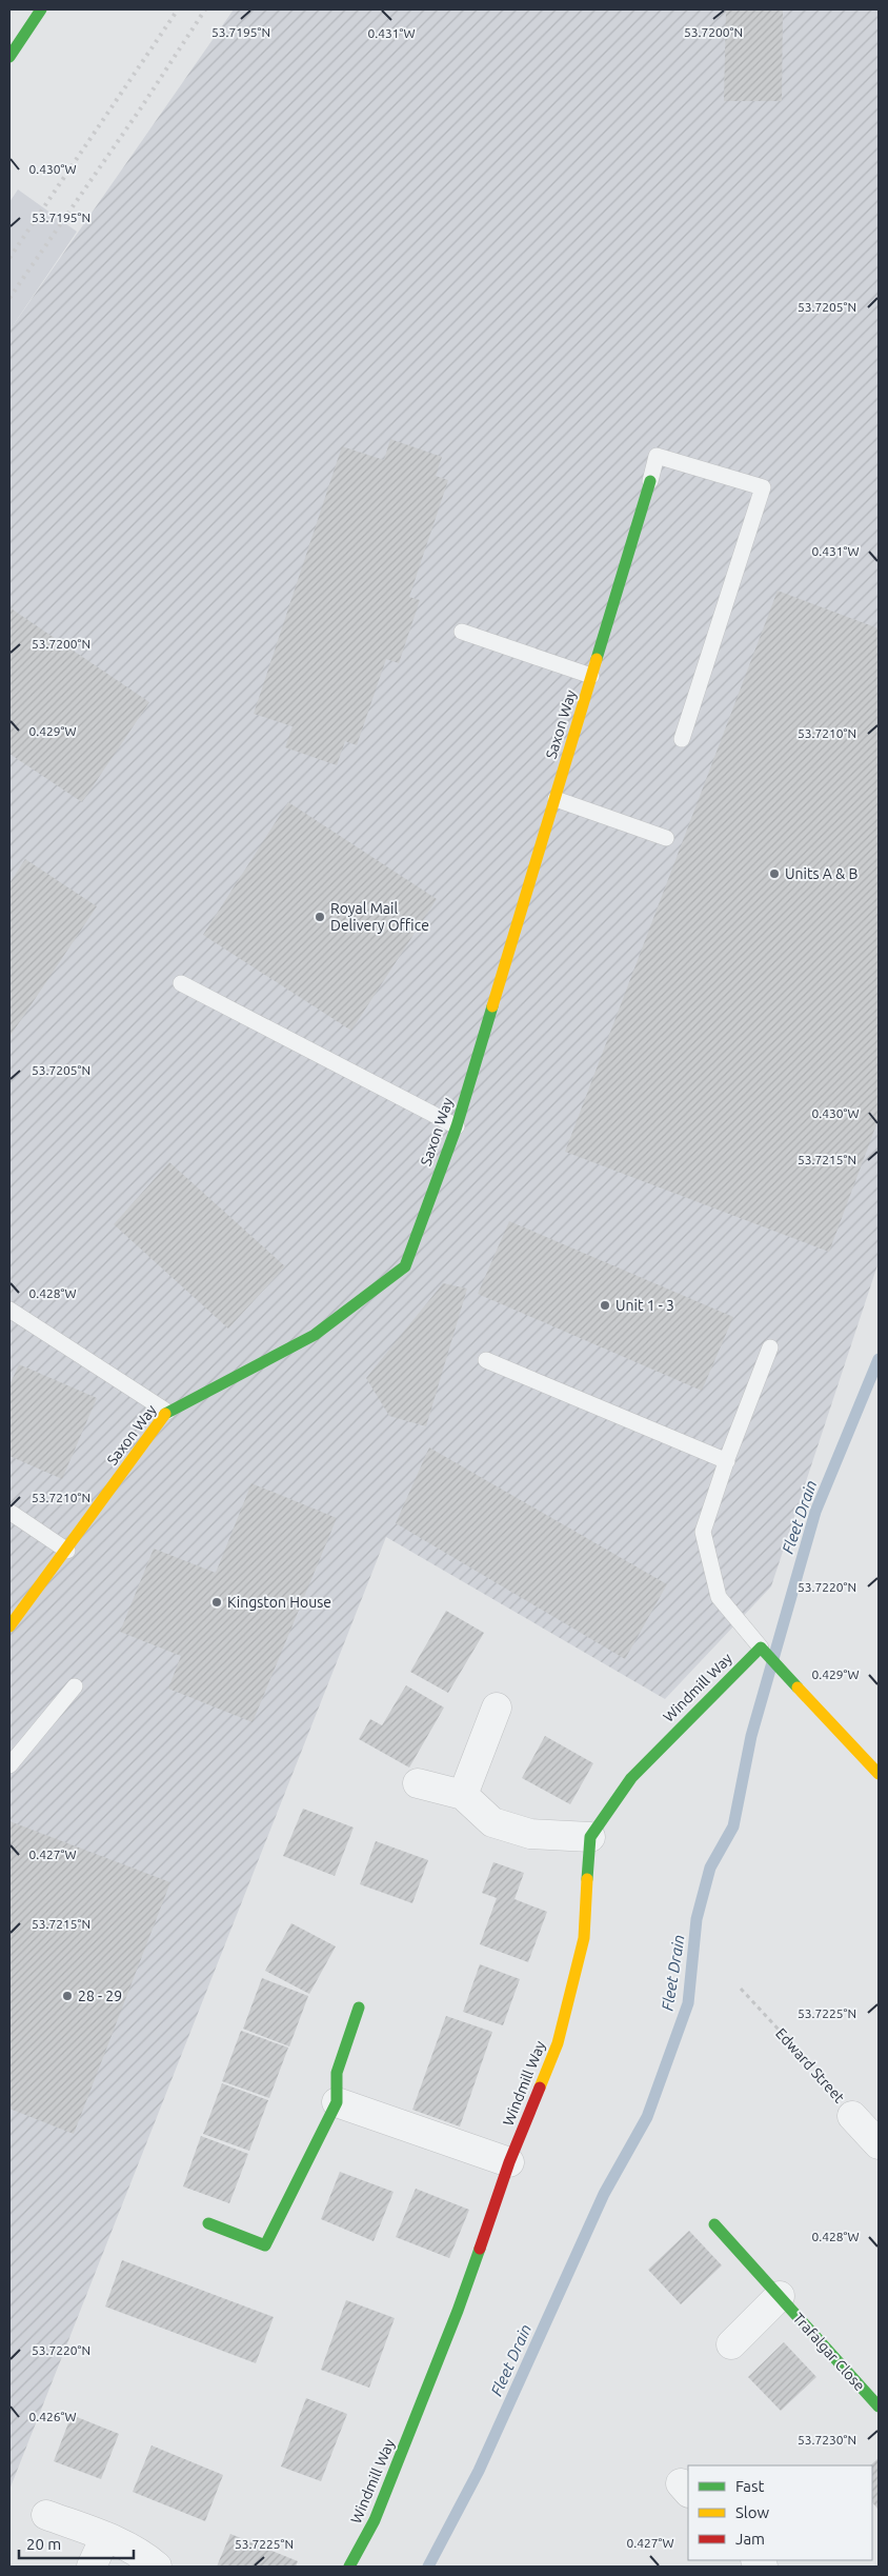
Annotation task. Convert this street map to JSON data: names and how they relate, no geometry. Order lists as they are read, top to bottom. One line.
{"streets":{"main road":["Saxon Way","Windmill Way","Trafalgar Close"],"street":["Edward Street"]},"water":["Fleet Drain"],"places":["Units A & B","Royal Mail Delivery Office","Unit 1 - 3","Kingston House","28 - 29"],"legend":["Fast","Slow","Jam"],"scale_bar":"20 m","coordinates":["53.7195°N","53.7200°N","0.431°W","0.430°W","53.7205°N","0.429°W","53.7210°N","53.7215°N","0.428°W","53.7220°N","0.427°W","53.7225°N","0.426°W","53.7230°N"]}
